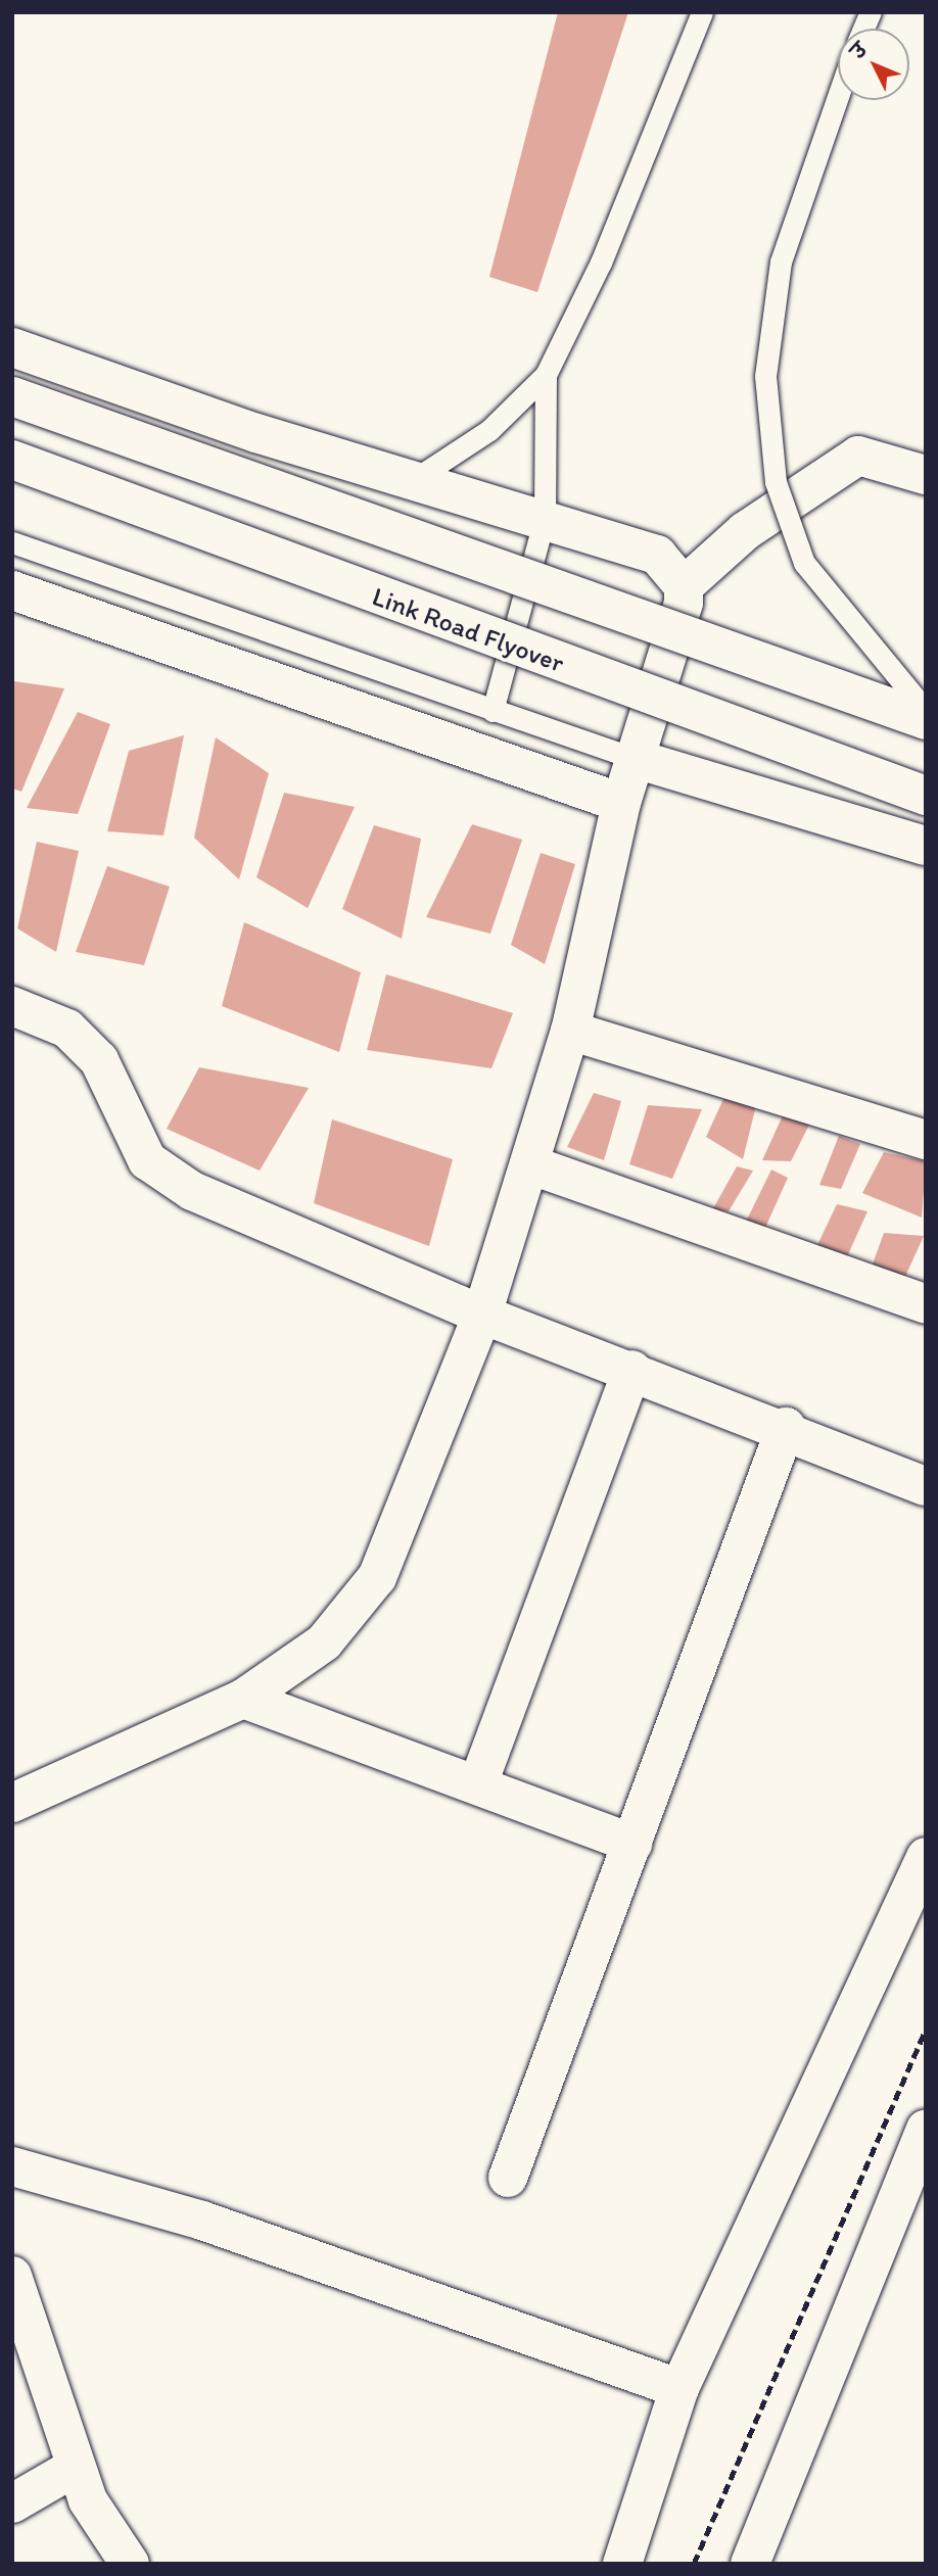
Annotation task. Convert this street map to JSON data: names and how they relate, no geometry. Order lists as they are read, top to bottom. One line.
{"streets":{"street":["Link Road Flyover"]},"north":"top left"}
